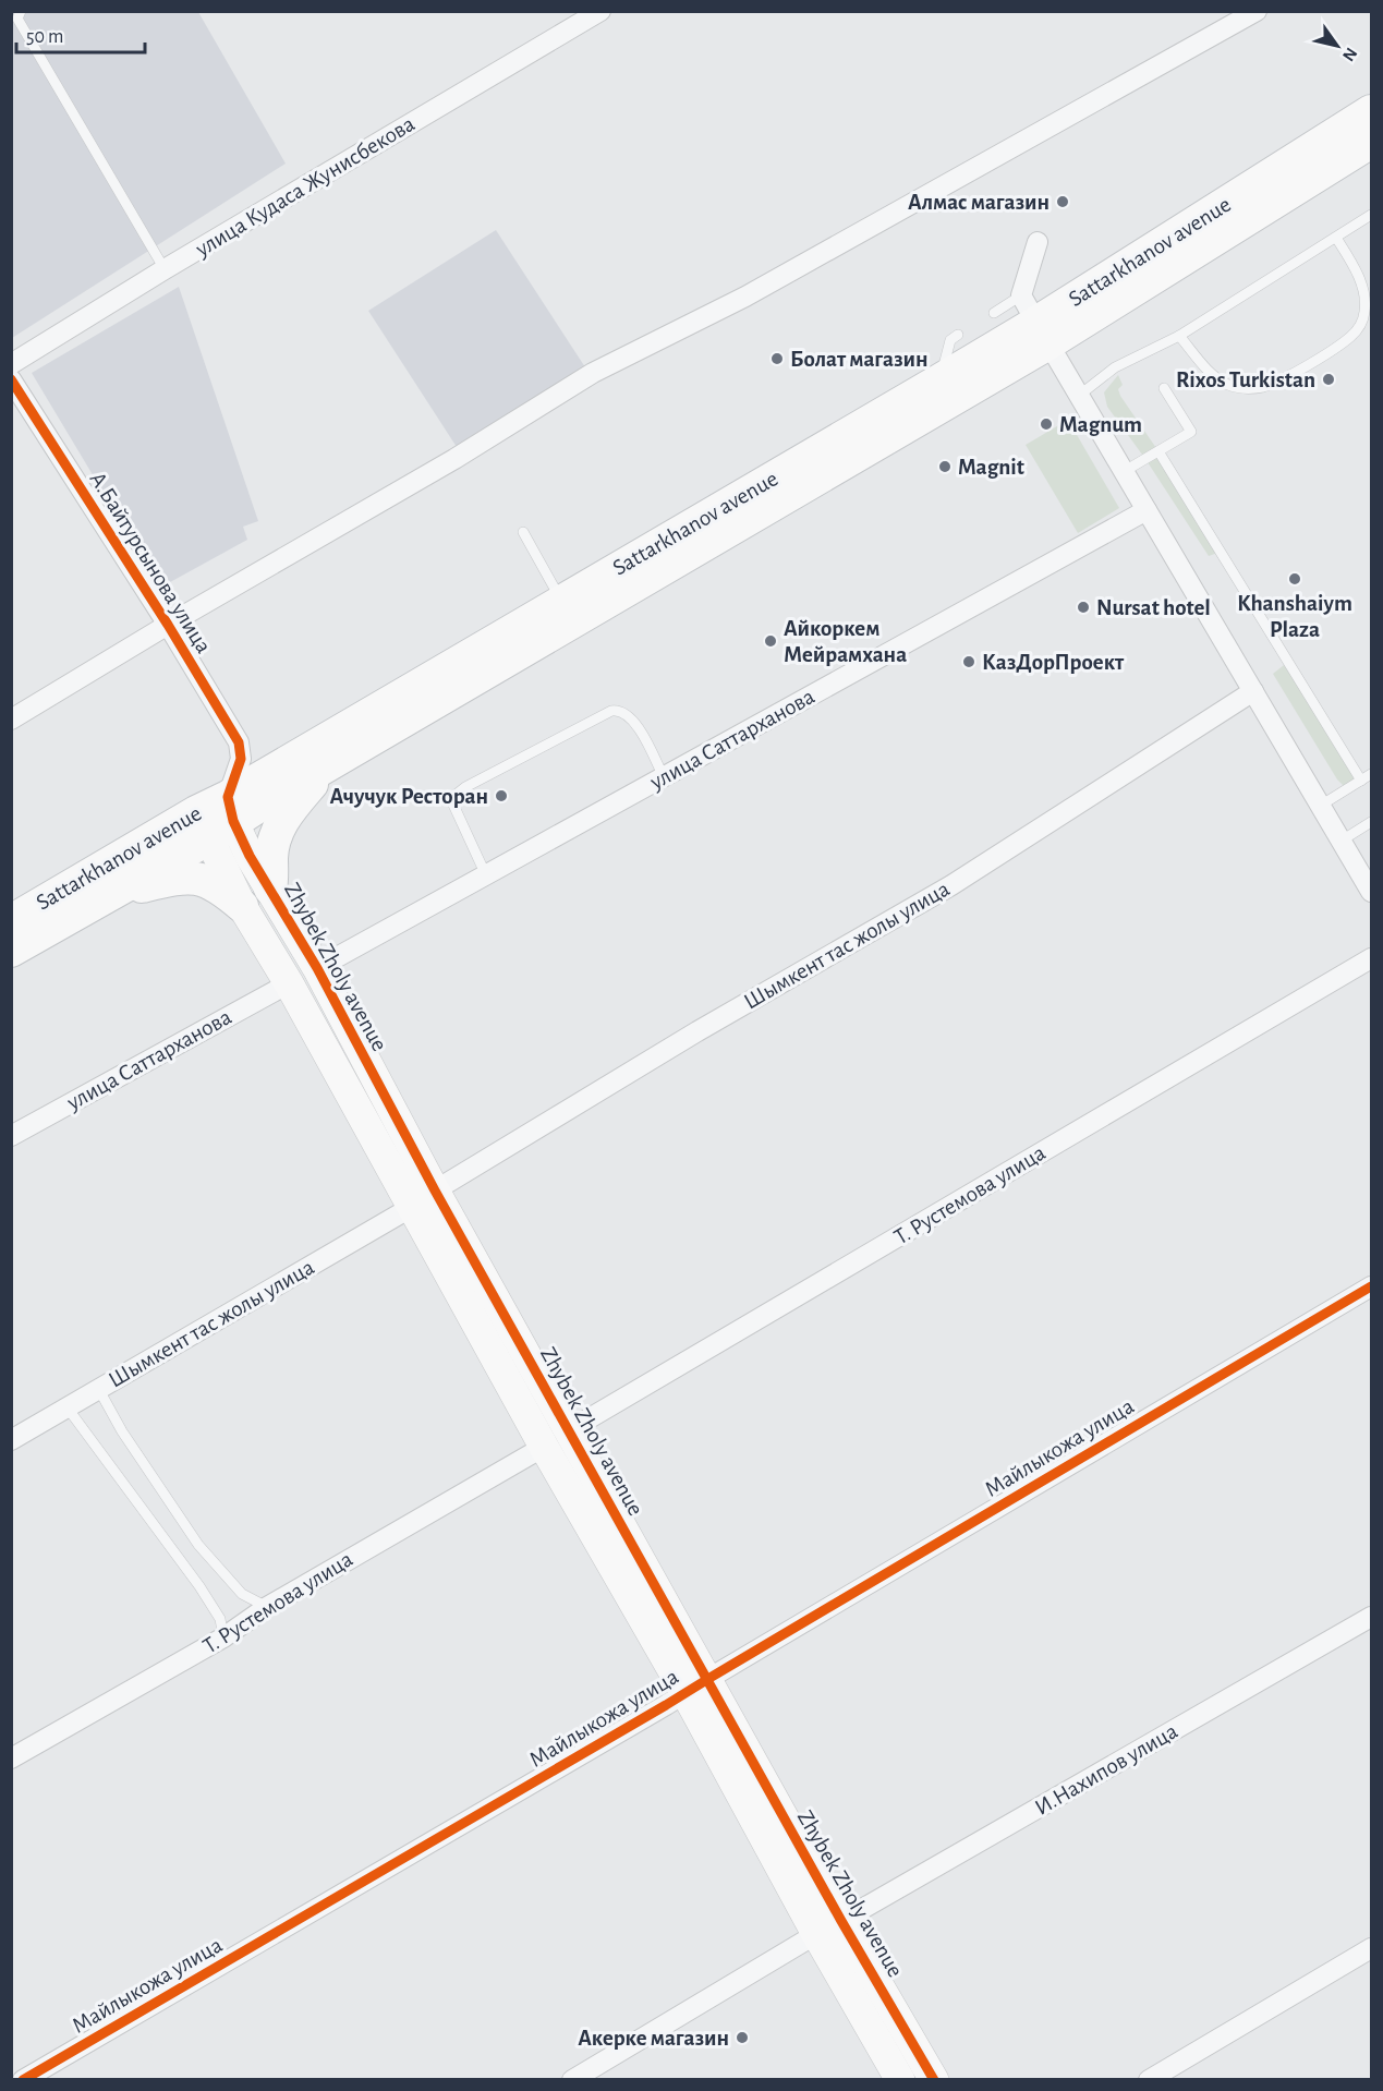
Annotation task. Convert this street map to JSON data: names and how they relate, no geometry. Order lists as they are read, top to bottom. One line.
{"streets":{"main road":["Sattarkhanov avenue"],"street":["улица Кудаса Жунисбекова","А.Байтурсынова улица","улица Саттарханова","Шымкент тас жолы улица","Zhybek Zholy avenue","Т. Рустемова улица","Майлыкожа улица","И.Нахипов улица"]},"crossings":[["Sattarkhanov avenue","А.Байтурсынова улица"],["Sattarkhanov avenue","Zhybek Zholy avenue"],["А.Байтурсынова улица","Zhybek Zholy avenue"],["улица Саттарханова","Zhybek Zholy avenue"],["Шымкент тас жолы улица","Zhybek Zholy avenue"],["Zhybek Zholy avenue","Т. Рустемова улица"],["Zhybek Zholy avenue","Майлыкожа улица"],["Zhybek Zholy avenue","И.Нахипов улица"]],"places":["Алмас магазин","Болат магазин","Rixos Turkistan","Magnum","Magnit","Khanshaiym Plaza","Nursat hotel","Айкоркем Мейрамхана","КазДорПроект","Ачучук Ресторан","Акерке магазин"],"scale_bar":"50 m","north":"bottom right"}
